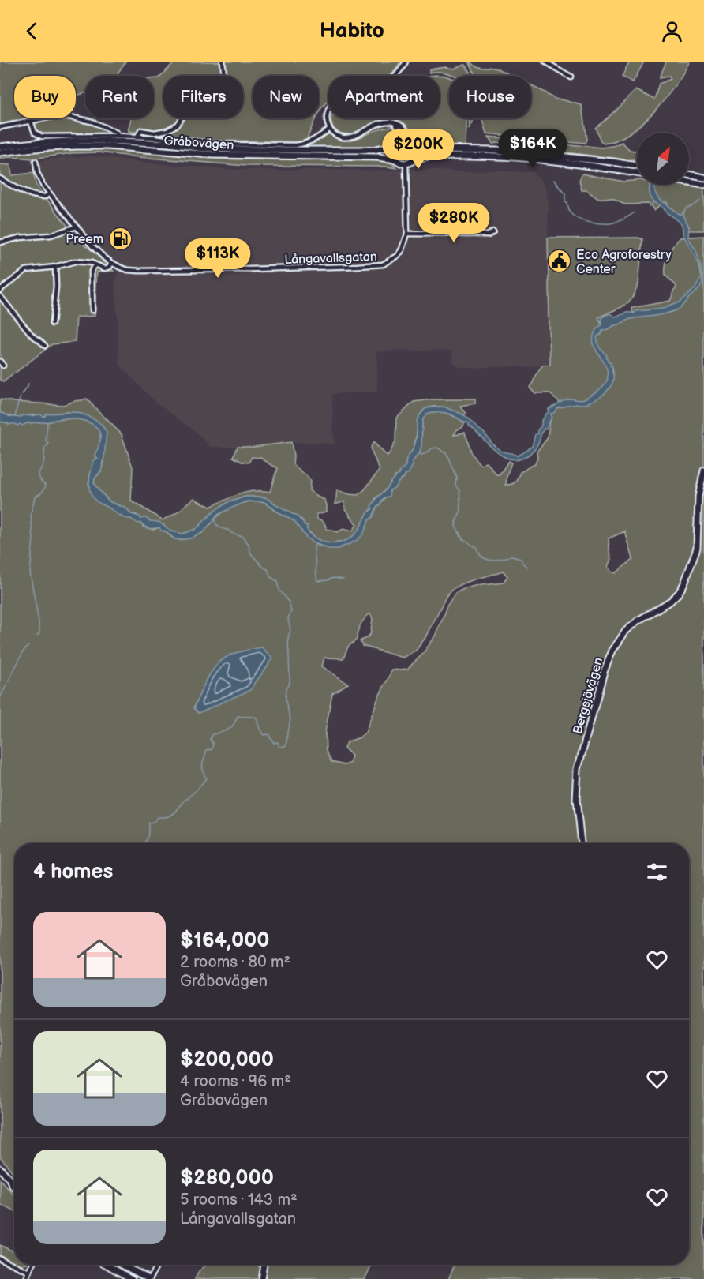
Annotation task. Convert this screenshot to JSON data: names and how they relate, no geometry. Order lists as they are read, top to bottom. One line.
{"streets":{"main road":["Gråbovägen","Bergsjövägen"],"street":["Långavallsgatan"]},"crossings":[["Gråbovägen","Långavallsgatan"]],"places":{"fuel station":["Preem"],"public building":["Eco Agroforestry Center"]},"north":"top right","page":{"header":"Habito","chip":["Buy","Rent","Filters","New","Apartment","House"],"price":["$164K","$200K","$280K","$113K"],"heading":"4 homes","list":[{"name":"$164,000","note":"2 rooms · 80 m² · Gråbovägen"},{"name":"$200,000","note":"4 rooms · 96 m² · Gråbovägen"},{"name":"$280,000","note":"5 rooms · 143 m² · Långavallsgatan"}]}}
